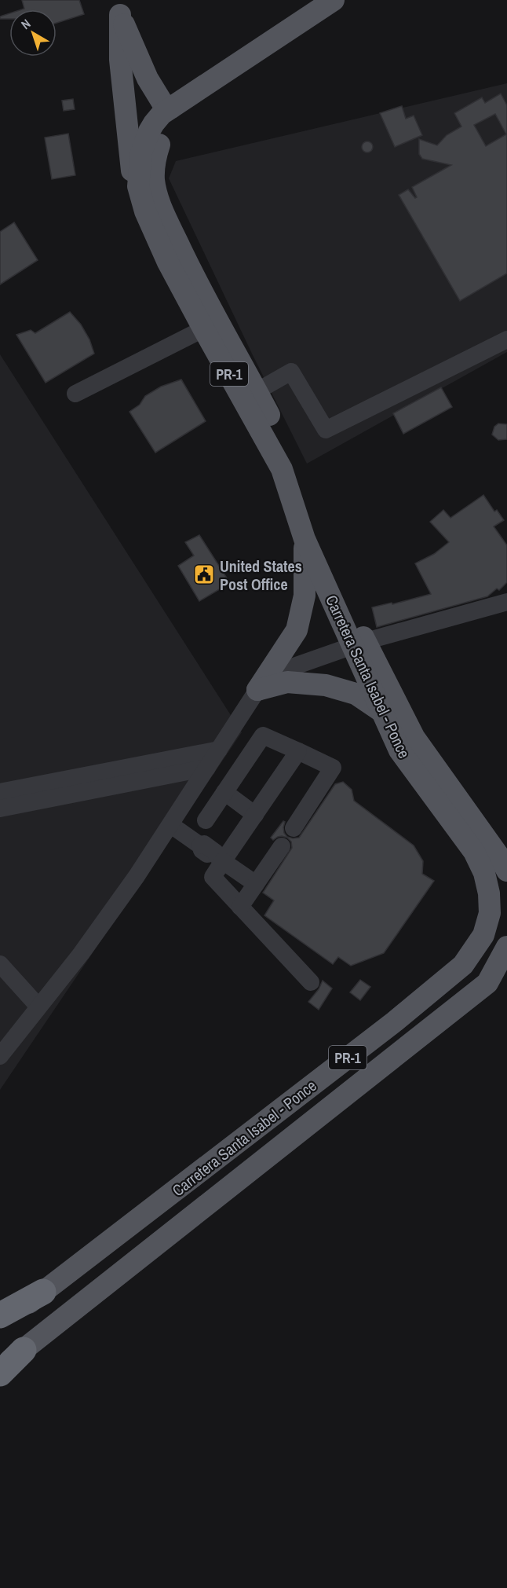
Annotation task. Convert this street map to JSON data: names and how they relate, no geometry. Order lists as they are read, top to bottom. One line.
{"streets":{"main road":["PR-1","Carretera Santa Isabel - Ponce"]},"places":{"public building":["United States Post Office"]},"north":"top left"}
